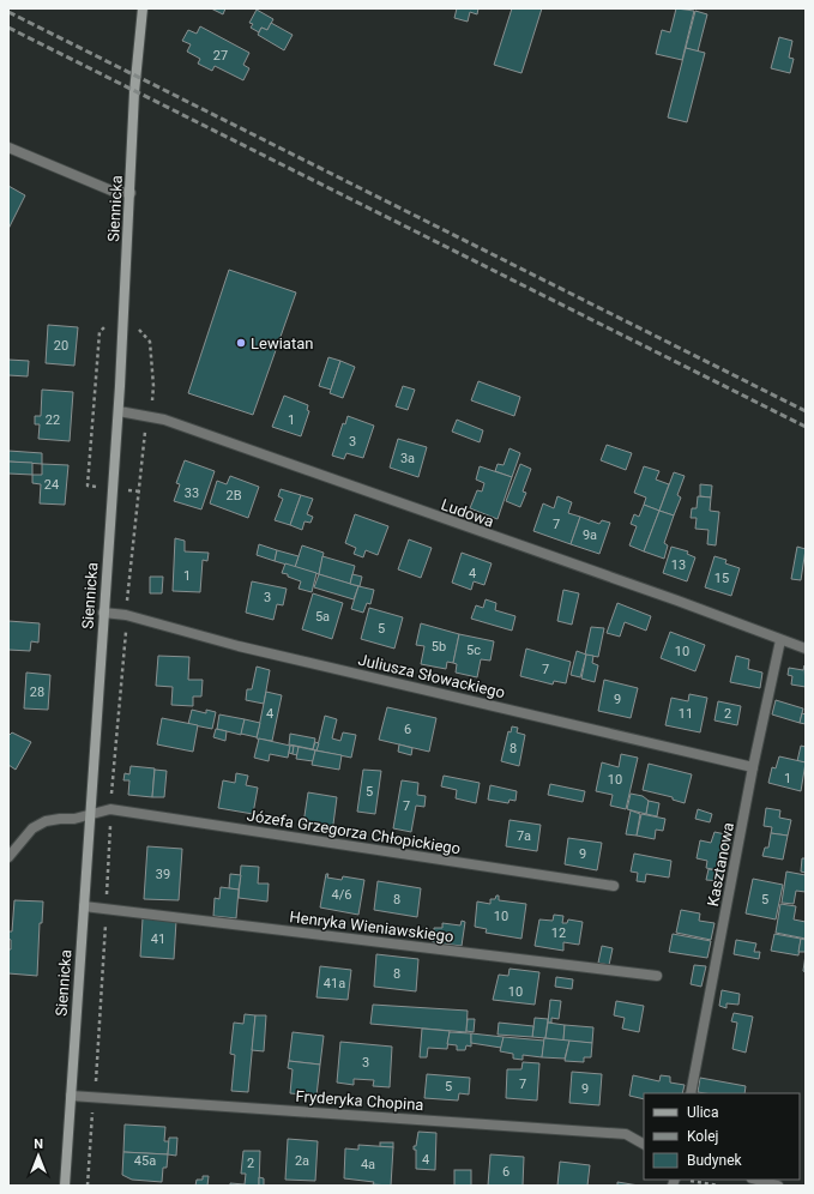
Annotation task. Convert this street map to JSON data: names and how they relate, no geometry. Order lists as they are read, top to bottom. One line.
{"streets":{"main road":["Siennicka"],"street":["Ludowa","Juliusza Słowackiego","Józefa Grzegorza Chłopickiego","Kasztanowa","Henryka Wieniawskiego","Fryderyka Chopina"]},"crossings":[["Siennicka","Ludowa"],["Siennicka","Juliusza Słowackiego"],["Siennicka","Józefa Grzegorza Chłopickiego"],["Siennicka","Henryka Wieniawskiego"],["Siennicka","Fryderyka Chopina"],["Ludowa","Kasztanowa"],["Juliusza Słowackiego","Kasztanowa"]],"places":["Lewiatan"],"house_numbers":["27","20","22","1","3","3a","24","33","2B","7","9a","13","4","1","15","3","5a","5","5b","5c","10","7","28","9","4","11","2","6","8","1","10","5","7","7a","9","39","4/6","8","5","10","12","41","8","41a","10","3","7","5","9","4","45a","2a","2","4a","6"],"legend":["Ulica","Kolej","Budynek"],"north":"top"}
